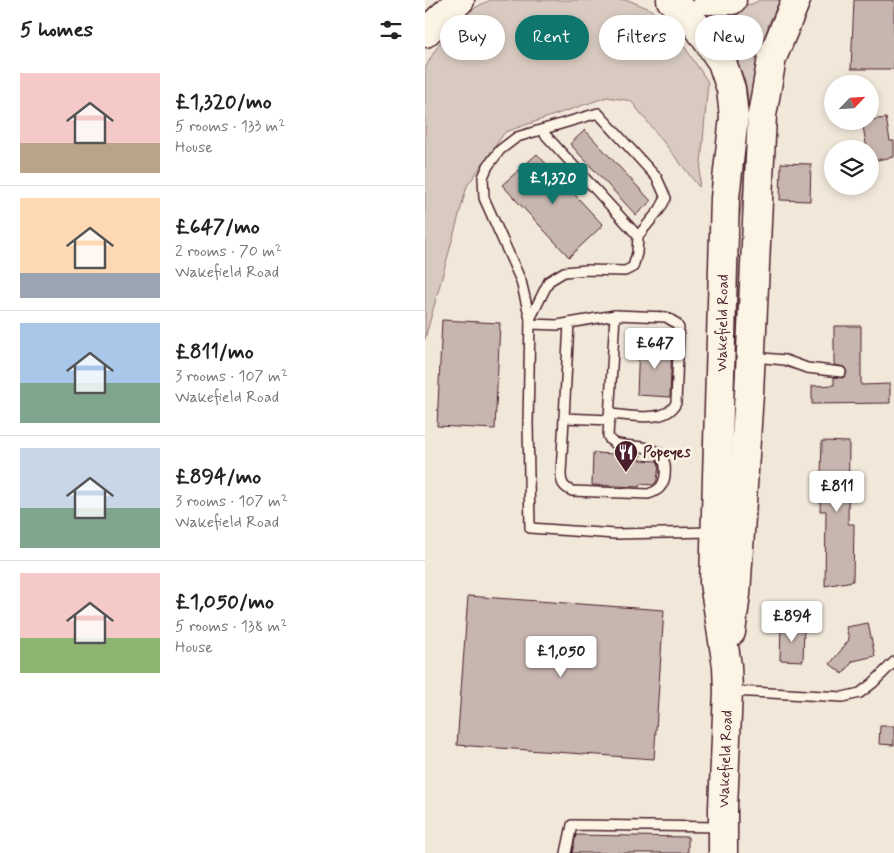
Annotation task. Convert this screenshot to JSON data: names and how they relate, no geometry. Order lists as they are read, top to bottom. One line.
{"streets":{"main road":["Wakefield Road"]},"places":{"restaurant":["Popeyes"]},"north":"top right","page":{"heading":"5 homes","chip":["Buy","Rent","Filters","New"],"list":[{"name":"£1,320/mo","note":"5 rooms · 133 m² · House"},{"name":"£647/mo","note":"2 rooms · 70 m² · Wakefield Road"},{"name":"£811/mo","note":"3 rooms · 107 m² · Wakefield Road"},{"name":"£894/mo","note":"3 rooms · 107 m² · Wakefield Road"},{"name":"£1,050/mo","note":"5 rooms · 138 m² · House"}],"price":["£1,320","£647","£811","£894","£1,050"]}}
